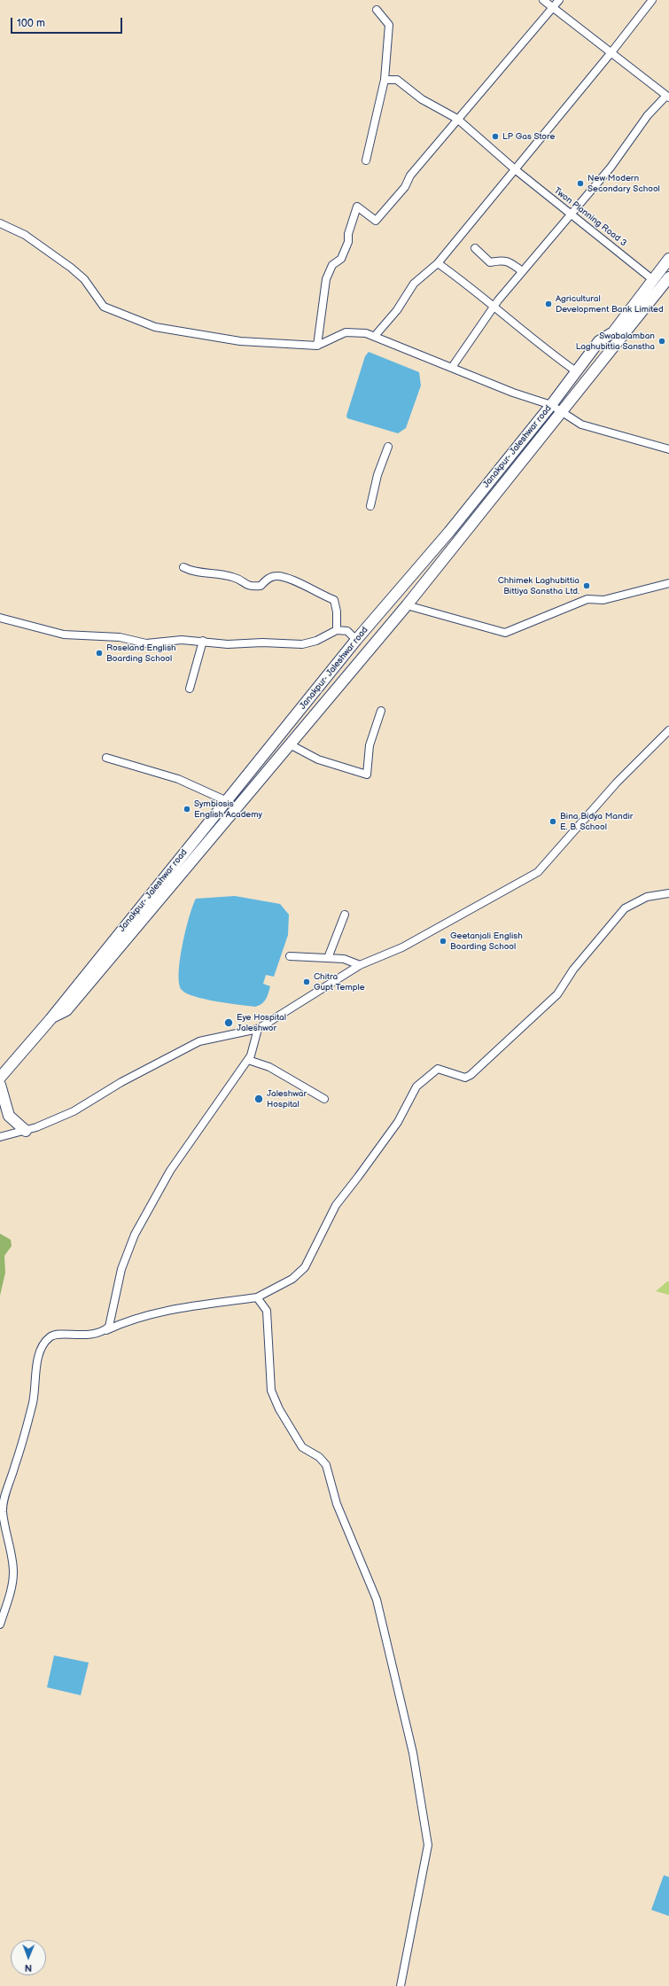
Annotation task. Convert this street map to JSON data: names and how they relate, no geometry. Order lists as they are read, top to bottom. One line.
{"streets":{"highway":["Janakpur- Jaleshwar road"],"street":["Twon Planning Road 3"]},"crossings":[["Twon Planning Road 3","Janakpur- Jaleshwar road"]],"places":["LP Gas Store","New Modern Secondary School","Agricultural Development Bank Limited","Swabalamban Laghubittia Sanstha","Chhimek Laghubittia Bittiya Sanstha Ltd.","Roseland English Boarding School","Symbiosis English Academy","Bina Bidya Mandir E. B. School","Geetanjali English Boarding School","Chitra Gupt Temple","Eye Hospital Jaleshwor","Jaleshwar Hospital"],"scale_bar":"100 m","north":"bottom"}
